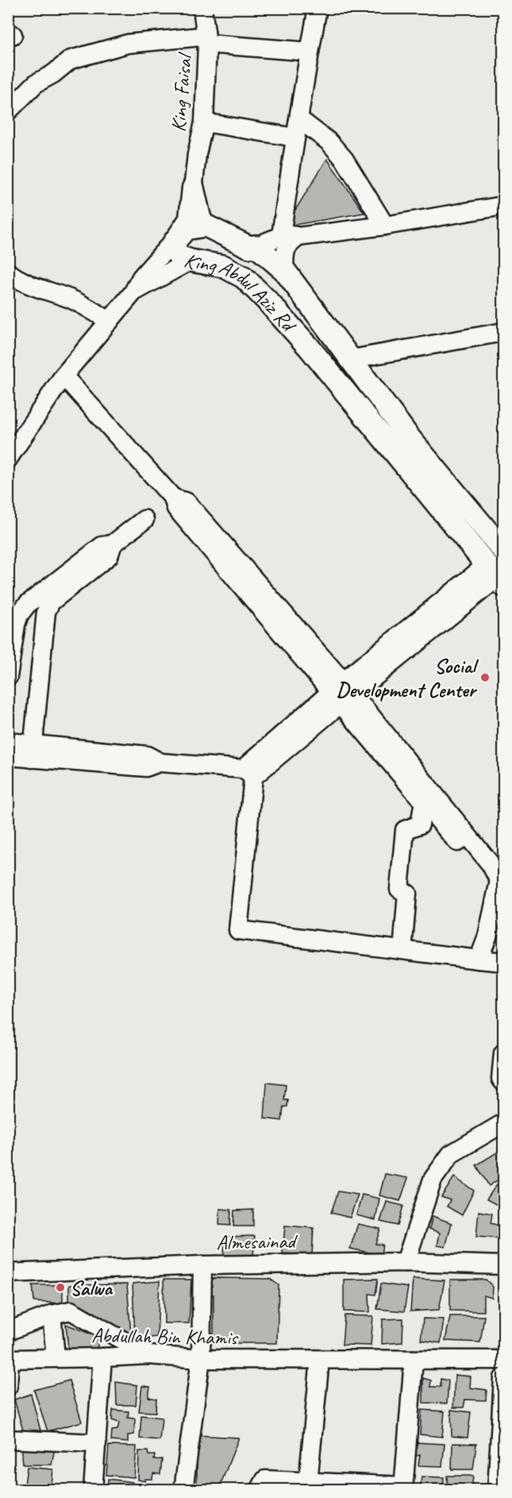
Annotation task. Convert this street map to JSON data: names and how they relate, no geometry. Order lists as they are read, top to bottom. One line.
{"streets":{"main road":["King Abdul Aziz Rd"],"street":["King Faisal","Almesainad","Abdullah Bin Khamis"]},"places":["Social Development Center","Salwa"]}
